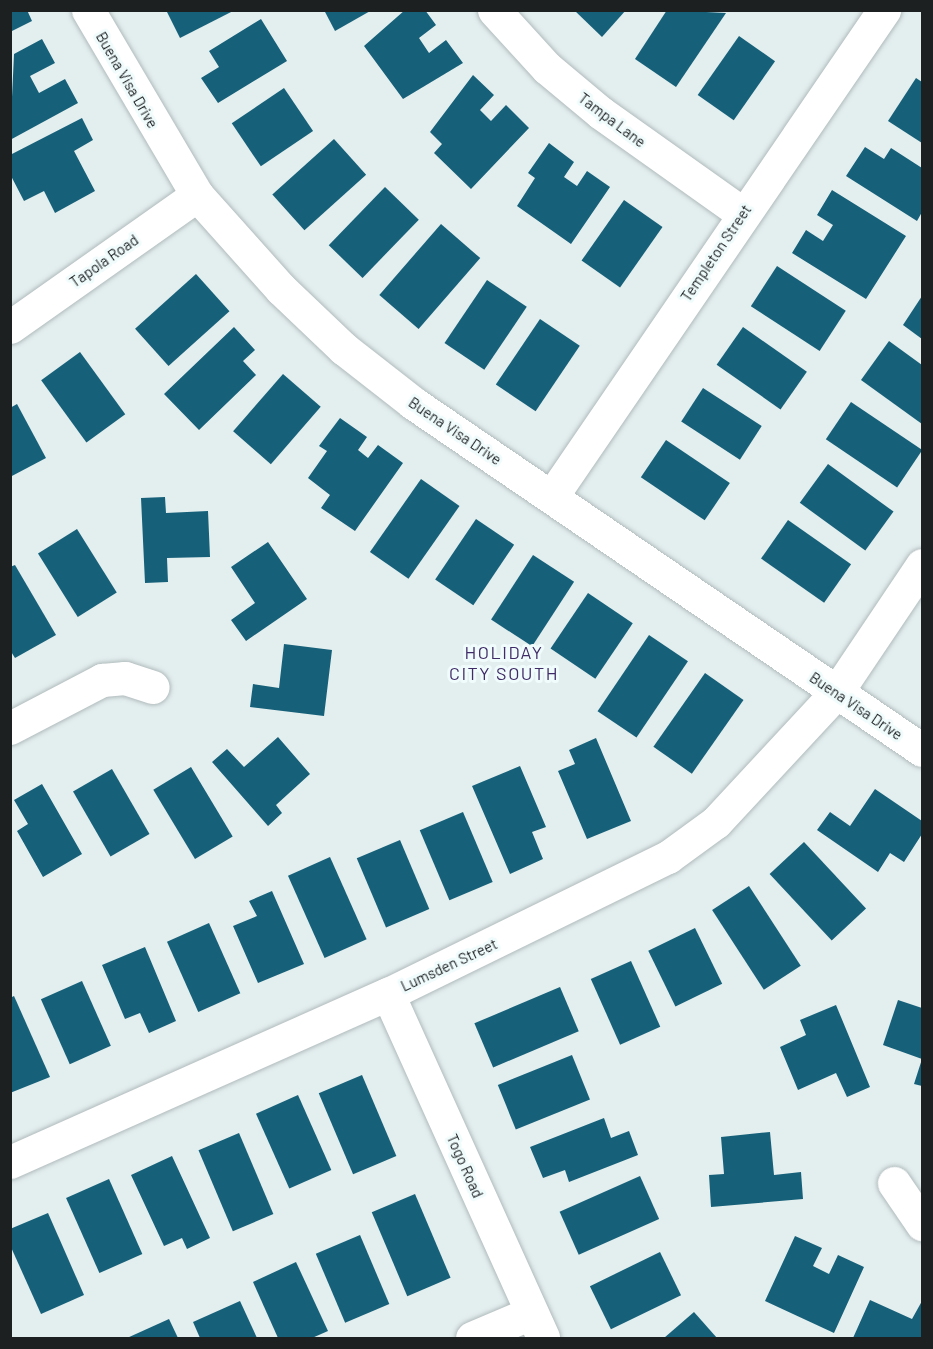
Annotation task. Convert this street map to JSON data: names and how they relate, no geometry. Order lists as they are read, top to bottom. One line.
{"streets":{"street":["Buena Visa Drive","Tampa Lane","Templeton Street","Tapola Road","Lumsden Street","Togo Road"]},"crossings":[["Buena Visa Drive","Templeton Street"],["Buena Visa Drive","Tapola Road"],["Buena Visa Drive","Lumsden Street"],["Tampa Lane","Templeton Street"],["Lumsden Street","Togo Road"]],"districts":["HOLIDAY CITY SOUTH"]}
